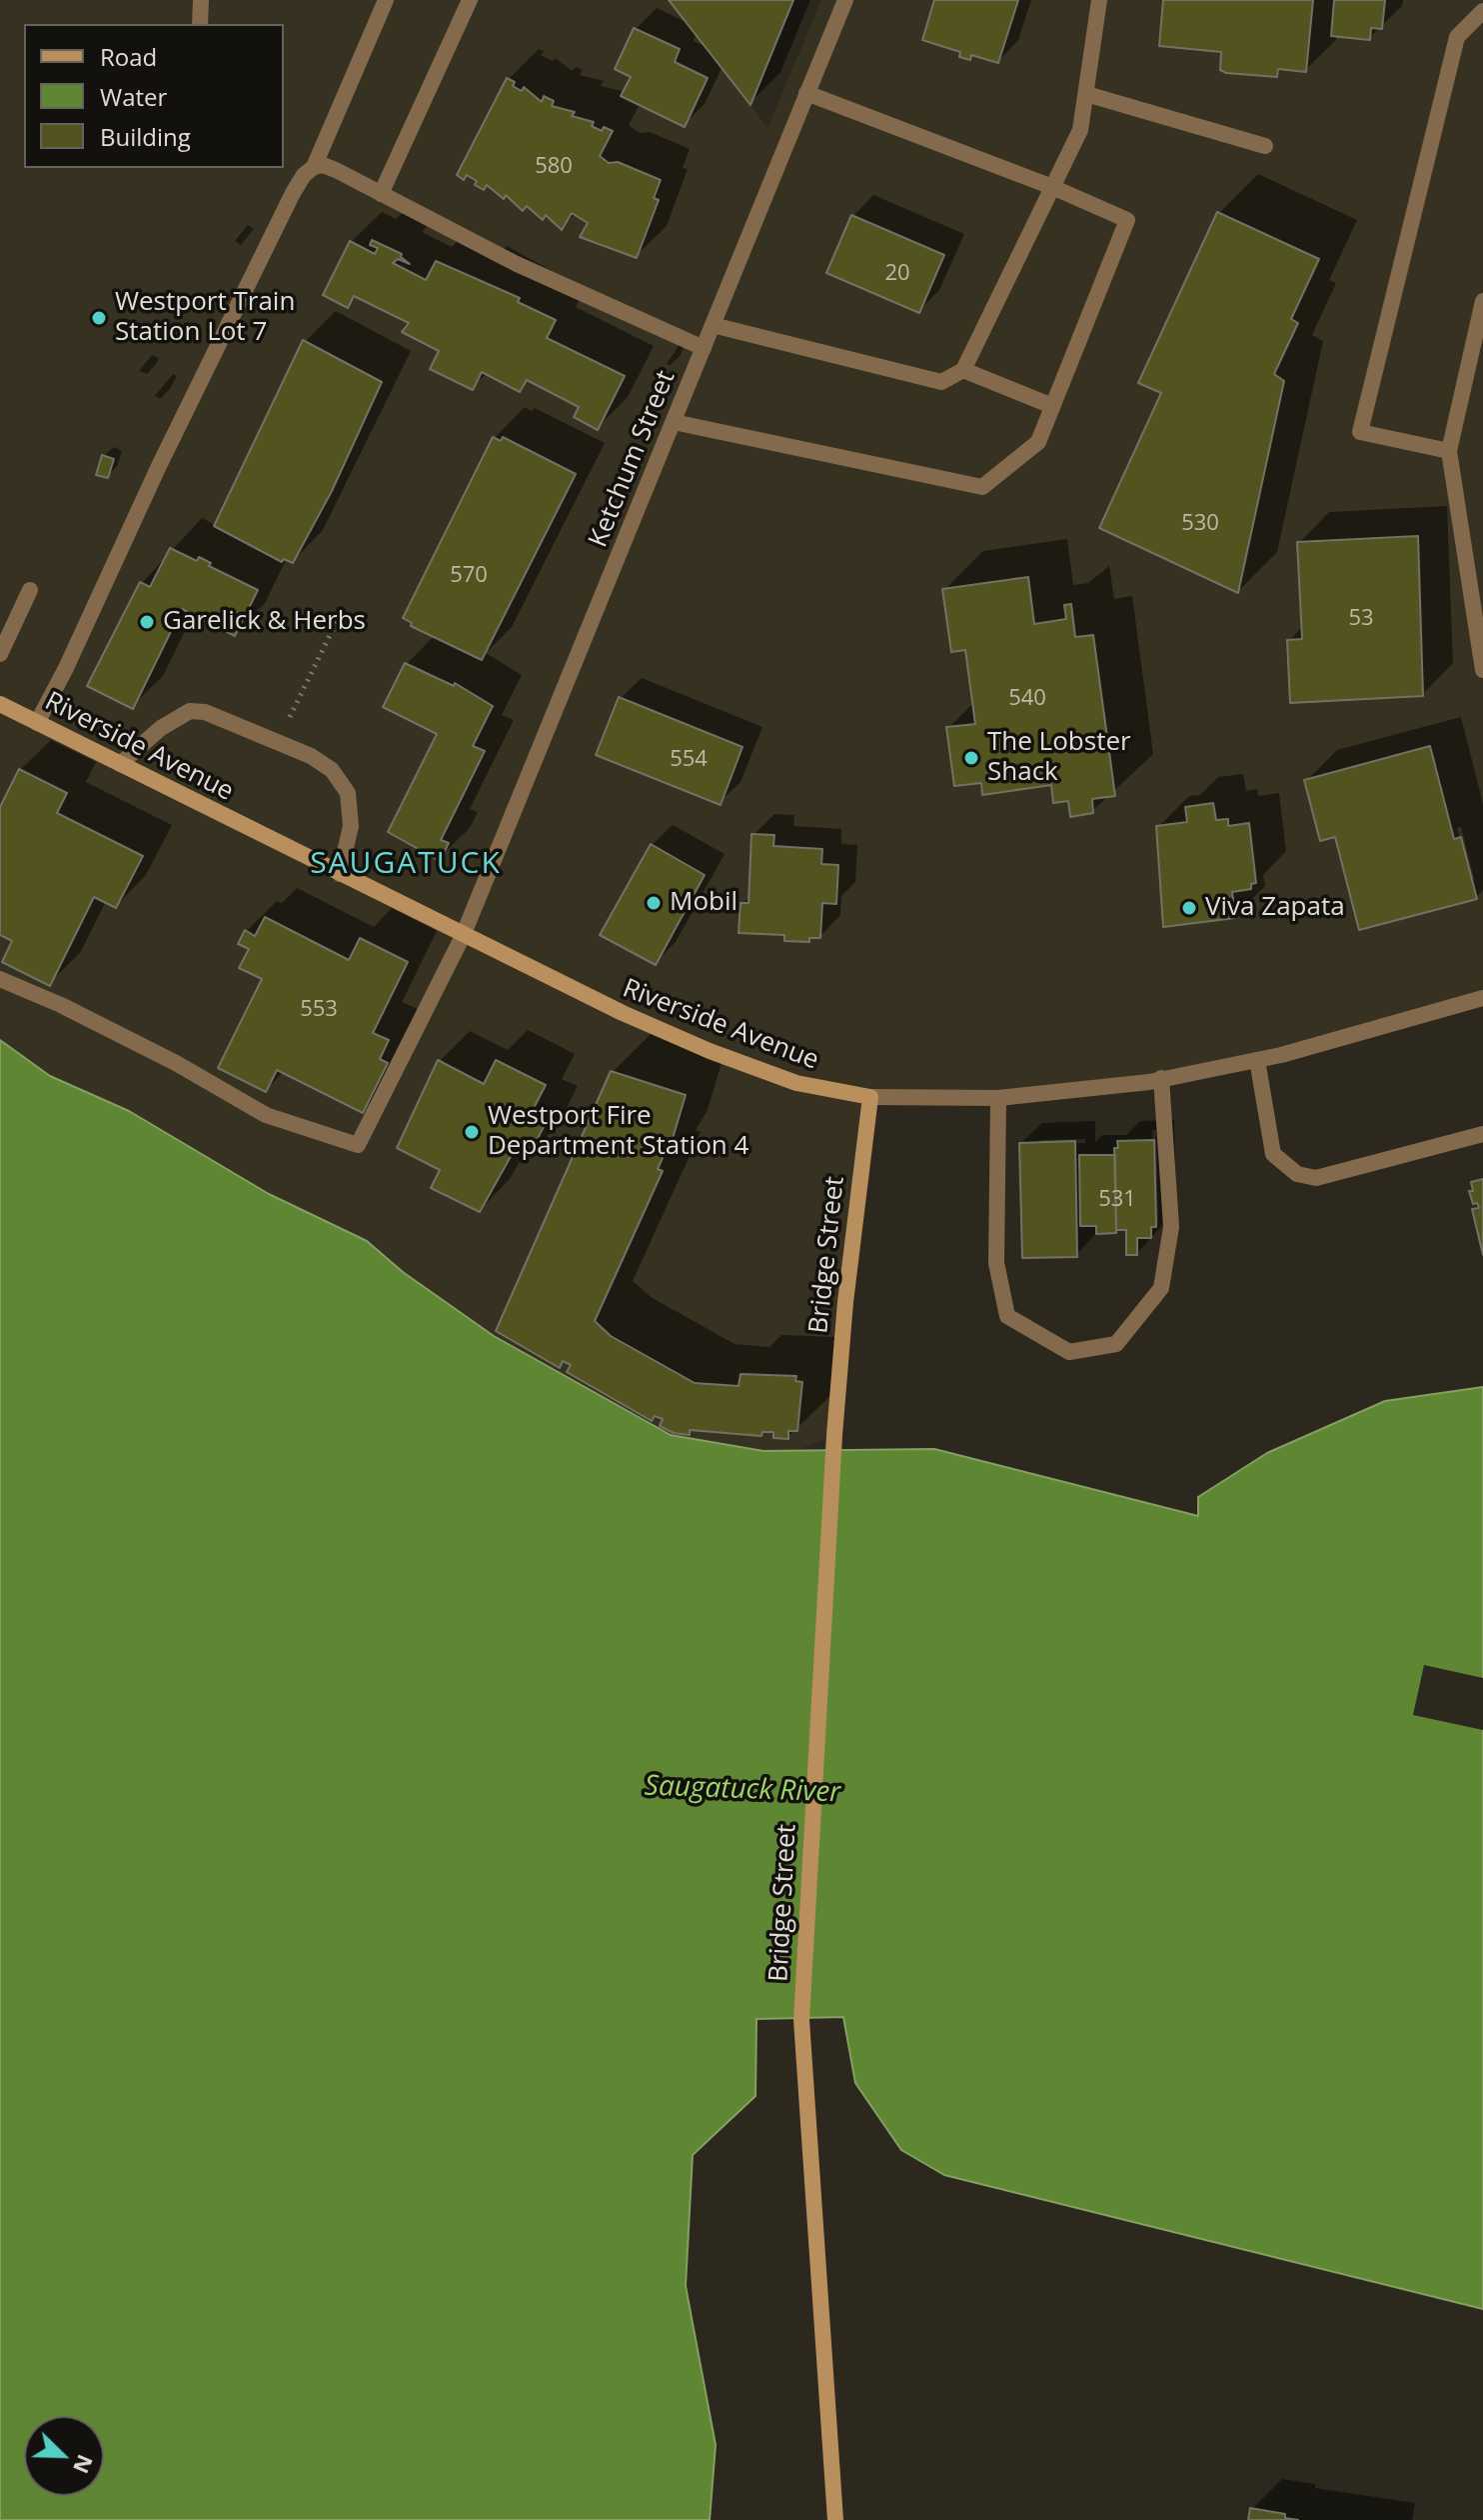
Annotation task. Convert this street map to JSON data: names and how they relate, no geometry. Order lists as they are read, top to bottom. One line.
{"streets":{"main road":["Riverside Avenue","Bridge Street"],"street":["Ketchum Street"]},"crossings":[["Ketchum Street","Riverside Avenue"],["Riverside Avenue","Bridge Street"]],"districts":["SAUGATUCK"],"water":["Saugatuck River"],"places":["Westport Train Station Lot 7","Garelick & Herbs","The Lobster Shack","Mobil","Viva Zapata","Westport Fire Department Station 4"],"house_numbers":["580","20","530","570","53","540","554","553","531"],"legend":["Road","Water","Building"],"north":"bottom right"}
